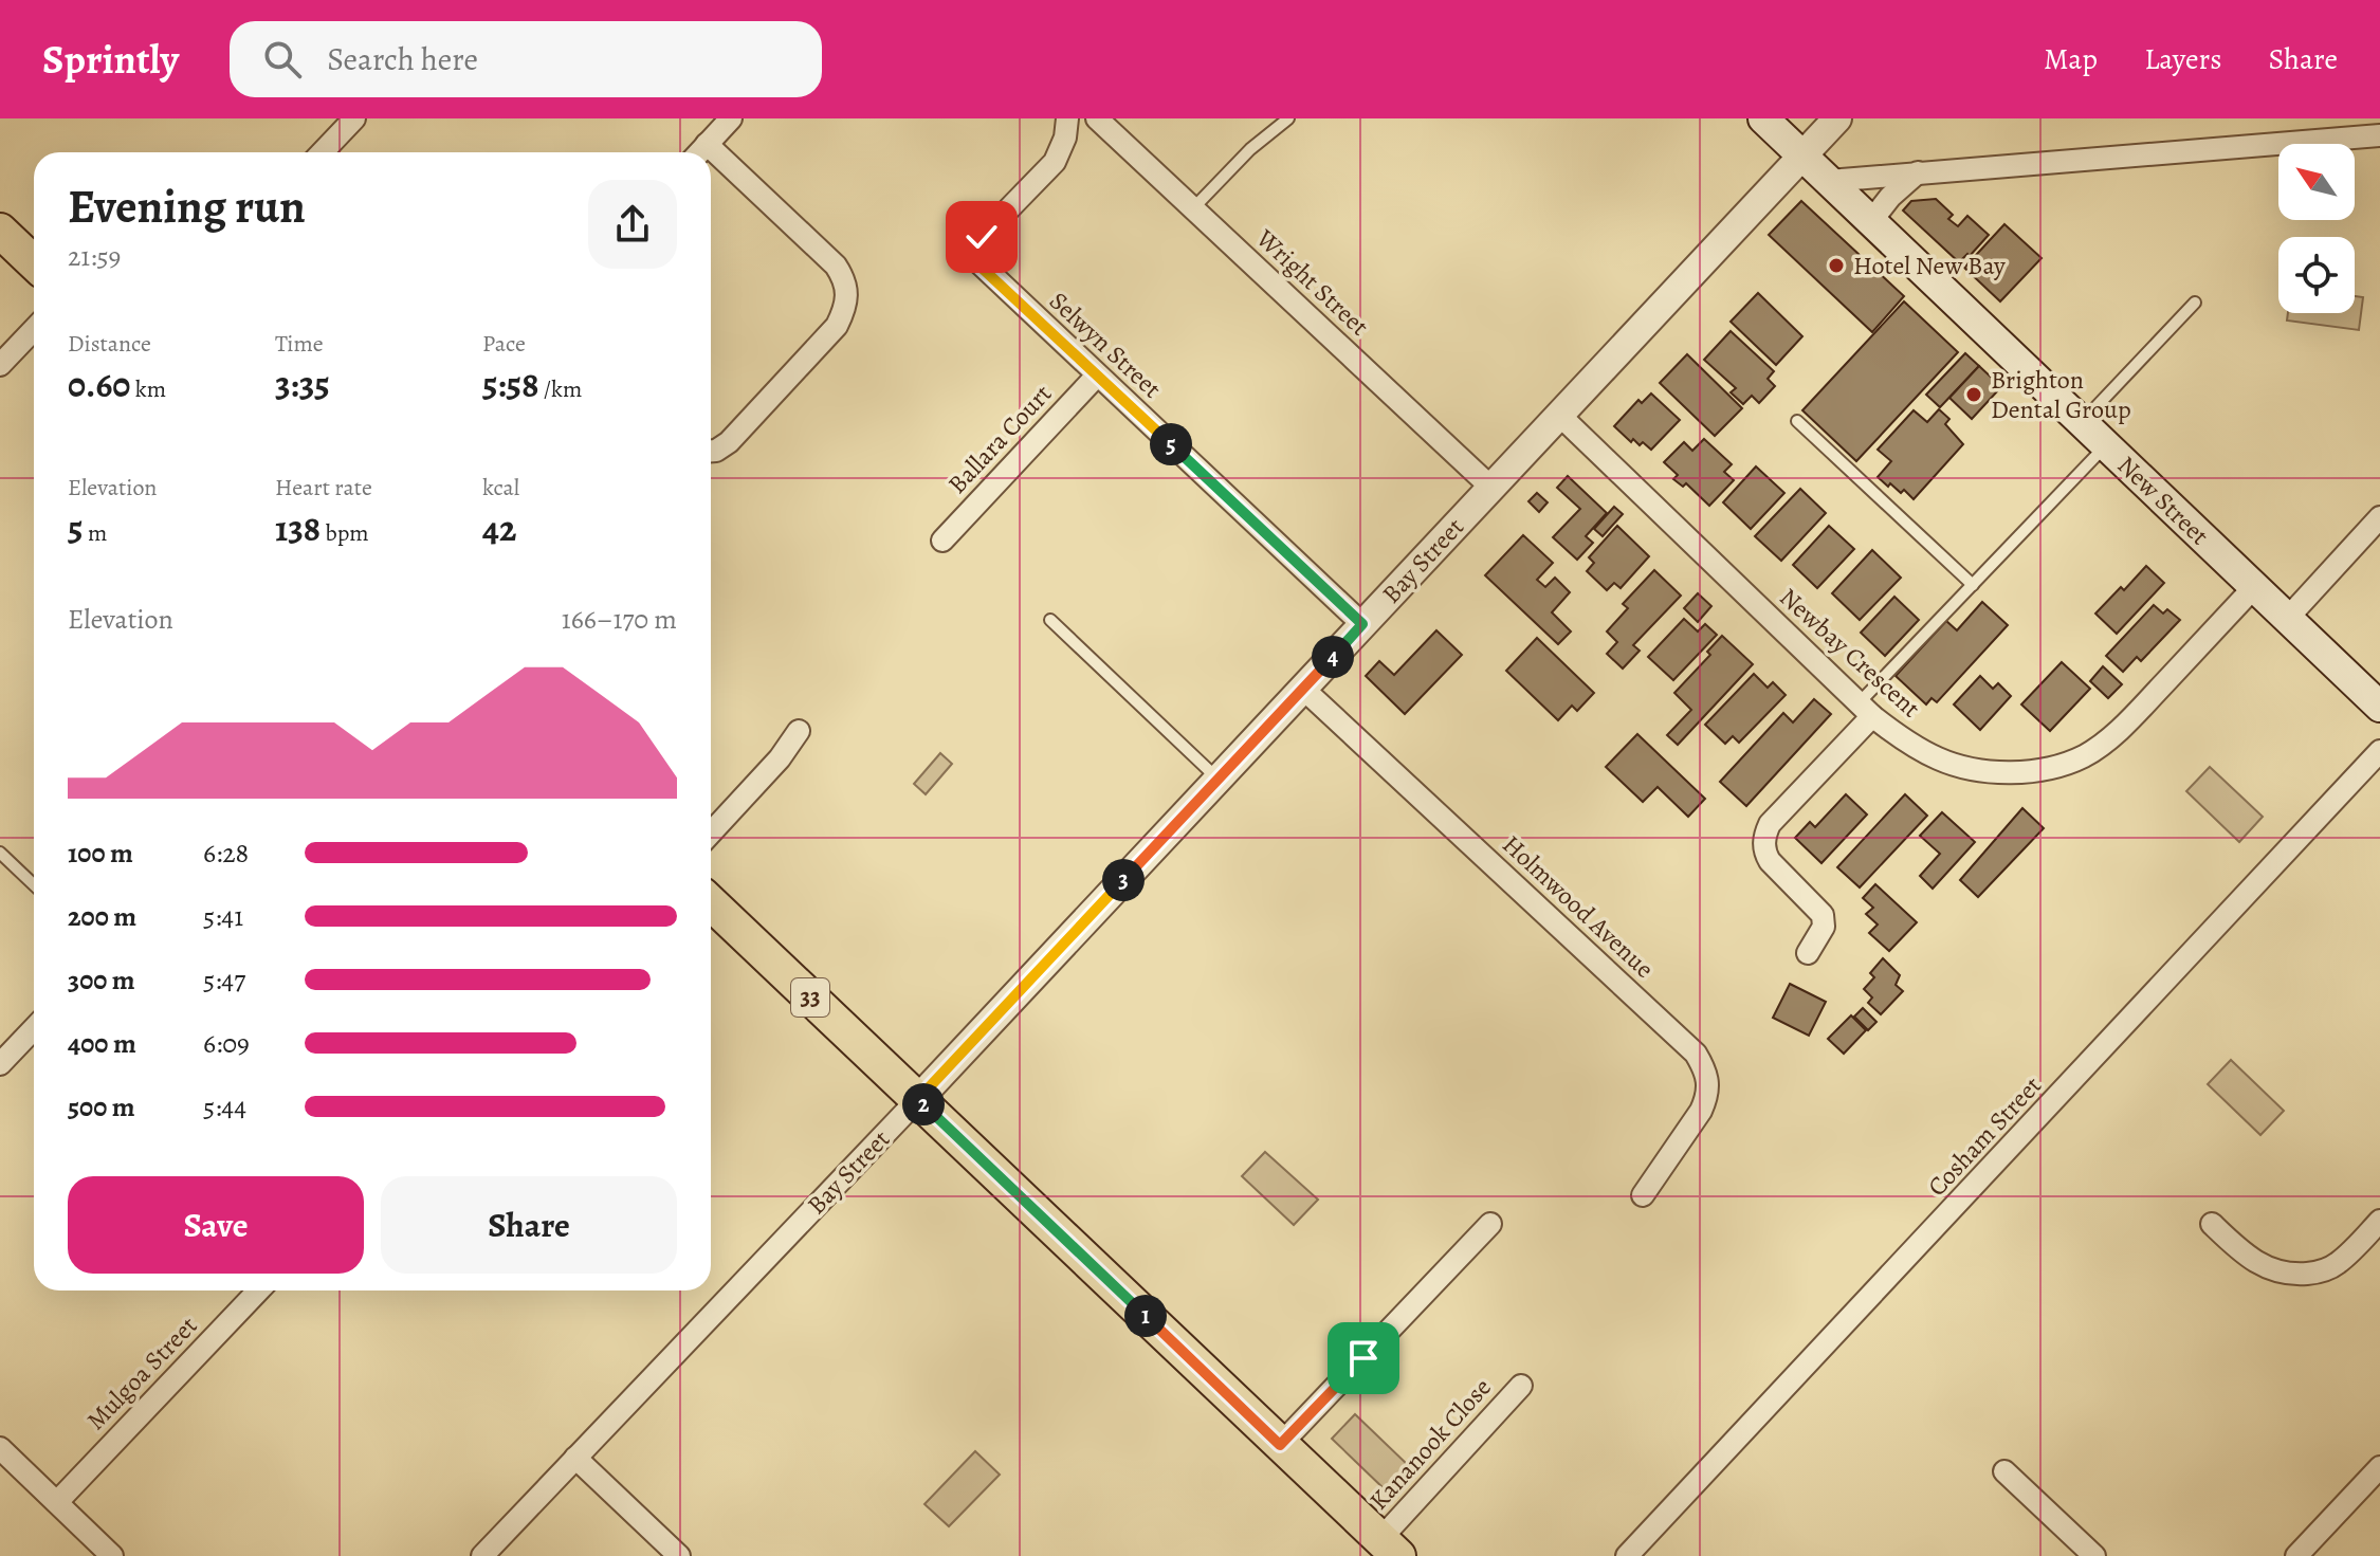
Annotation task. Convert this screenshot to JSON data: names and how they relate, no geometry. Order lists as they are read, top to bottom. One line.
{"streets":{"main road":["New Street","33"],"street":["Wright Street","Selwyn Street","Ballara Court","Bay Street","Newbay Crescent","Holmwood Avenue","Cosham Street","Mulgoa Street","Kananook Close"]},"crossings":[["Wright Street","Bay Street"],["Selwyn Street","Ballara Court"],["Selwyn Street","Bay Street"],["New Street","Bay Street"],["New Street","Newbay Crescent"],["Bay Street","Newbay Crescent"],["Bay Street","Holmwood Avenue"],["Bay Street","33"],["33","Kananook Close"]],"places":["Hotel New Bay","Brighton Dental Group"],"north":"top left","page":{"header":"Sprintly","search":"Search here","nav":["Map","Layers","Share"],"heading":["Evening run","21:59"],"stats":[["Distance","0.60 km"],["Time","3:35"],["Pace","5:58 /km"],["Elevation","5 m"],["Heart rate","138 bpm"],["kcal","42"]],"pins":["5","4","3","2","1"],"chart":["Elevation","166–170 m"],"list":[{"name":"100 m","note":"6:28"},{"name":"200 m","note":"5:41"},{"name":"300 m","note":"5:47"},{"name":"400 m","note":"6:09"},{"name":"500 m","note":"5:44"}],"buttons":["Save","Share"]}}
